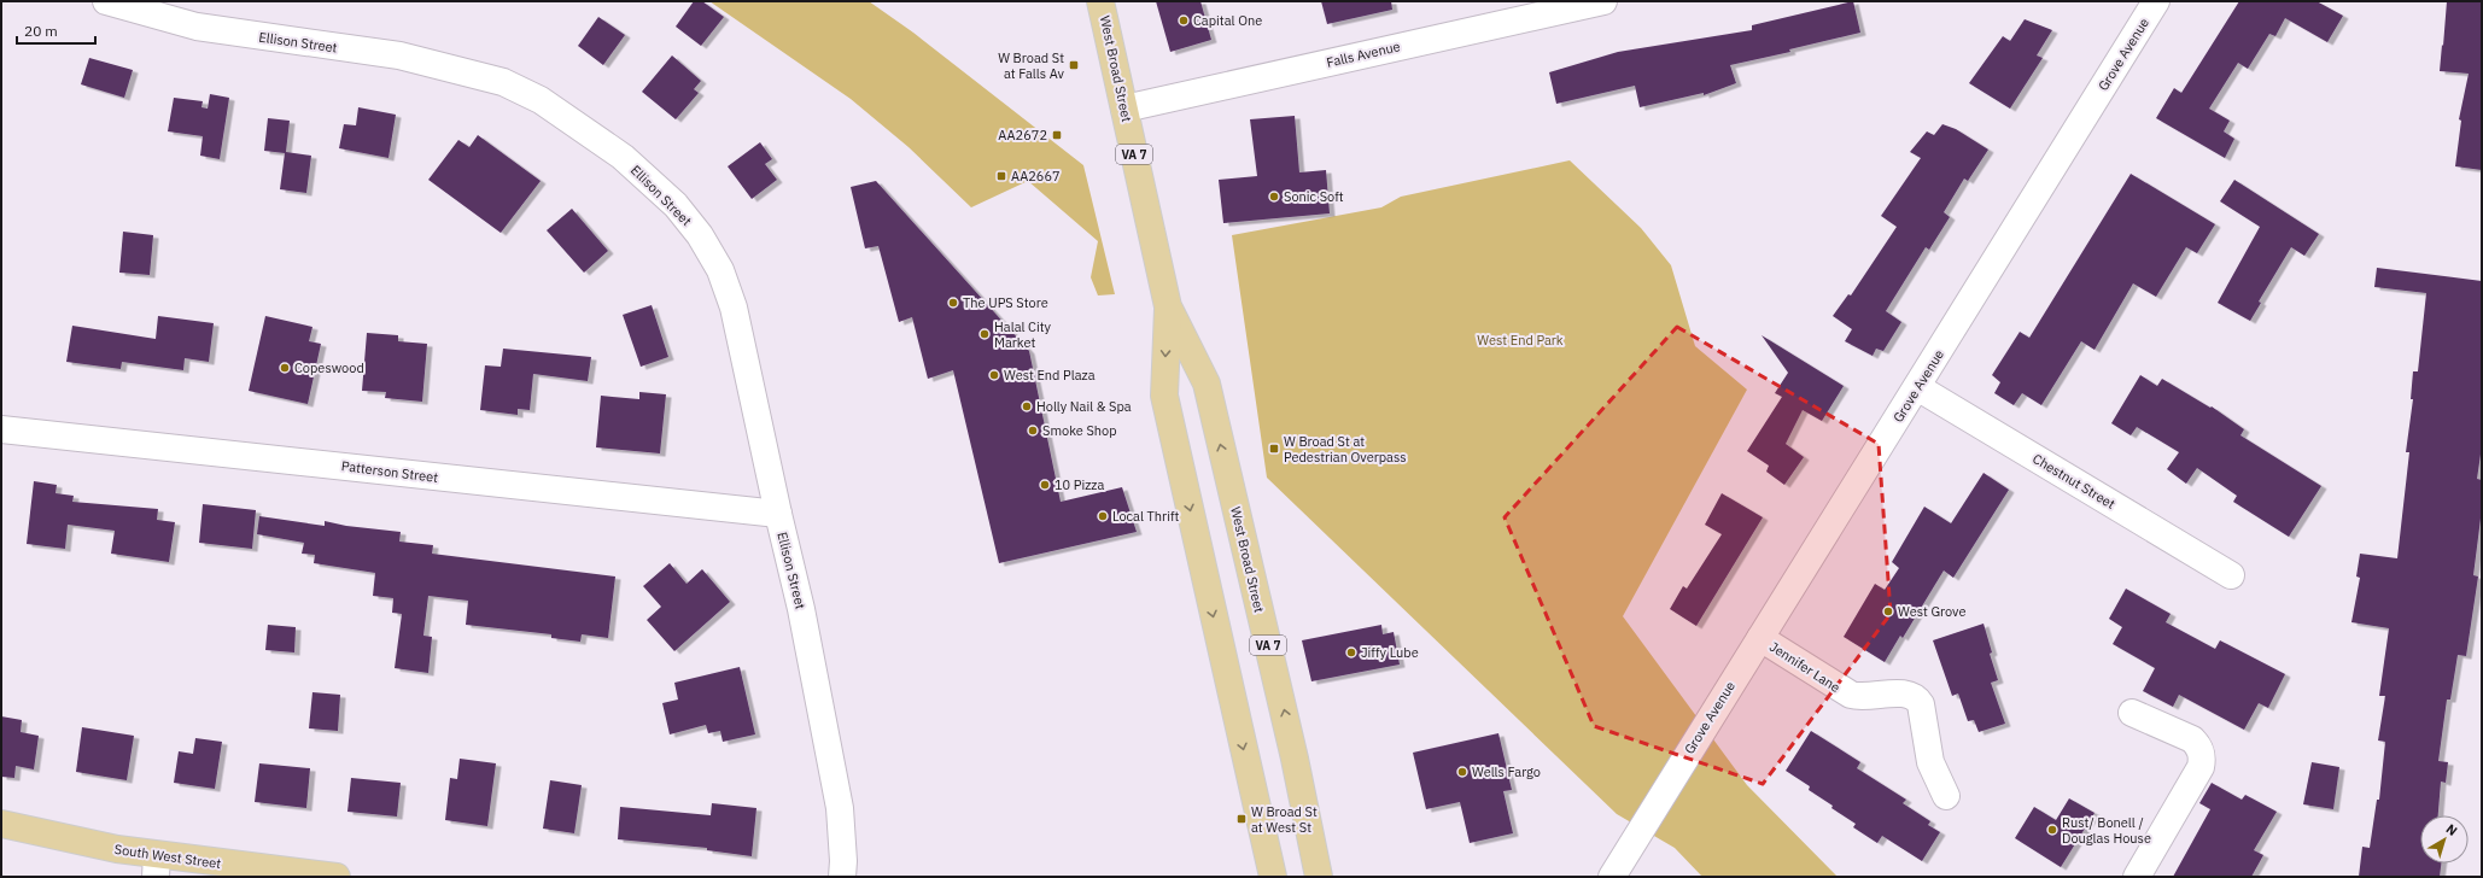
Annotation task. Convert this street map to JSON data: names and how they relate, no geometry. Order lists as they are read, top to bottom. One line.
{"streets":{"main road":["West Broad Street","VA 7","South West Street"],"street":["Ellison Street","Falls Avenue","Grove Avenue","Patterson Street","Chestnut Street","Jennifer Lane"]},"crossings":[["Ellison Street","Patterson Street"],["Falls Avenue","West Broad Street"],["Grove Avenue","Chestnut Street"],["Grove Avenue","Jennifer Lane"]],"parks":["West End Park"],"places":{"other":["Capital One","Sonic Soft","The UPS Store","Halal City Market","Copeswood","West End Plaza","Holly Nail & Spa","Smoke Shop","10 Pizza","Local Thrift","West Grove","Jiffy Lube","Wells Fargo","Rust/ Bonell / Douglas House"],"transit":["W Broad St at Falls Av","AA2672","AA2667","W Broad St at Pedestrian Overpass","W Broad St at West St"]},"scale_bar":"20 m","north":"top right"}
